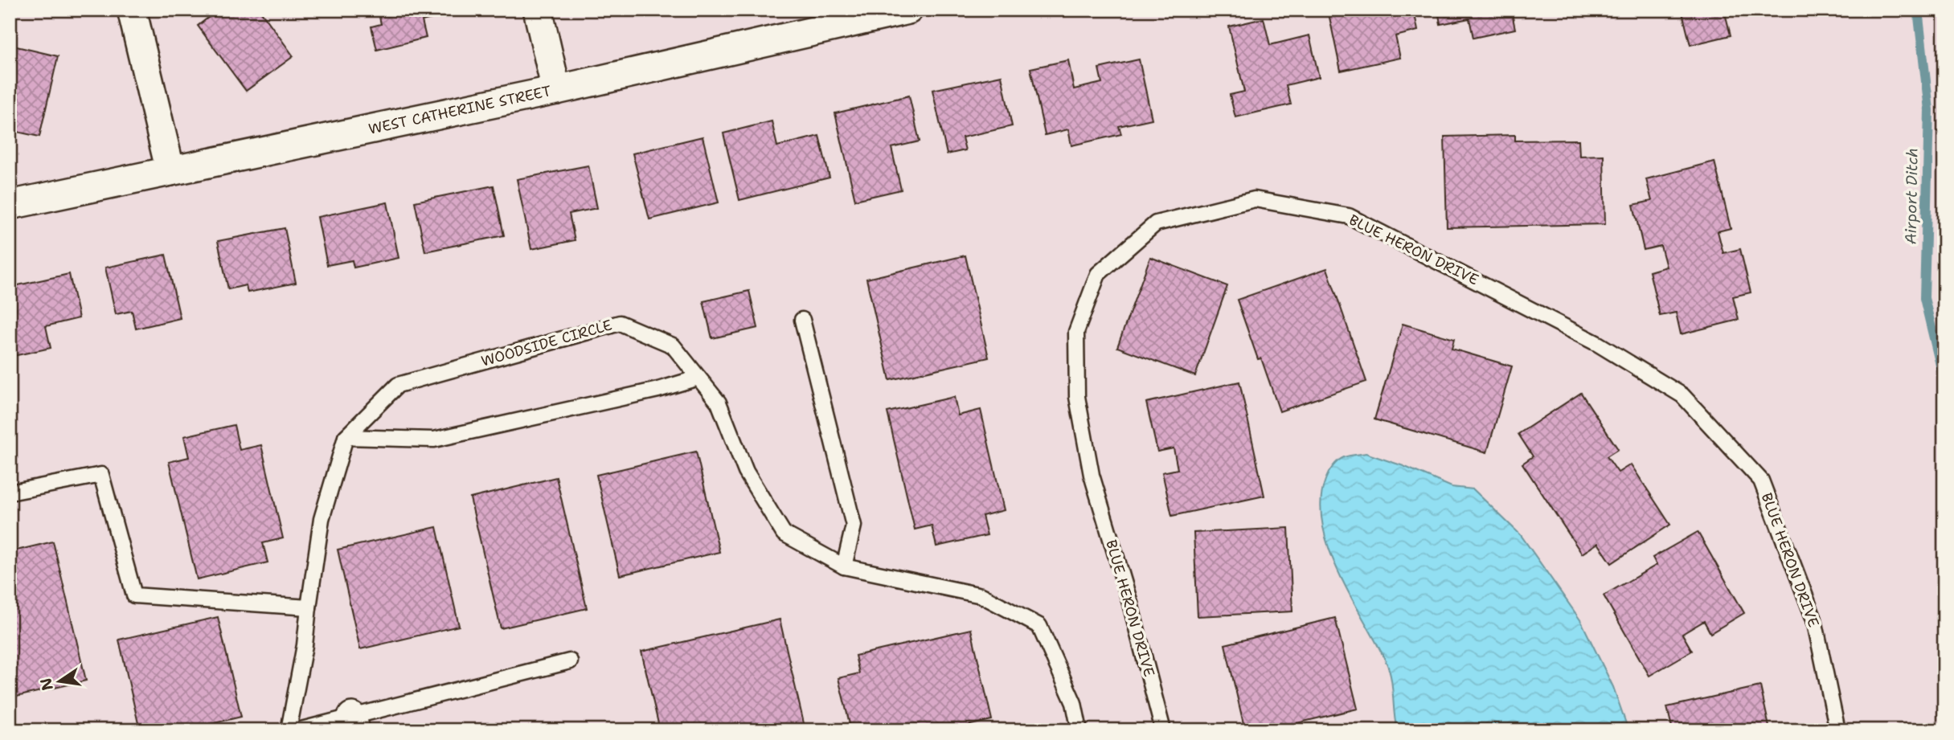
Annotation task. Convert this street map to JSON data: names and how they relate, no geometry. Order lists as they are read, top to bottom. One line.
{"streets":{"street":["WEST CATHERINE STREET"],"lane":["BLUE HERON DRIVE","WOODSIDE CIRCLE"]},"water":["Airport Ditch"],"north":"left"}
